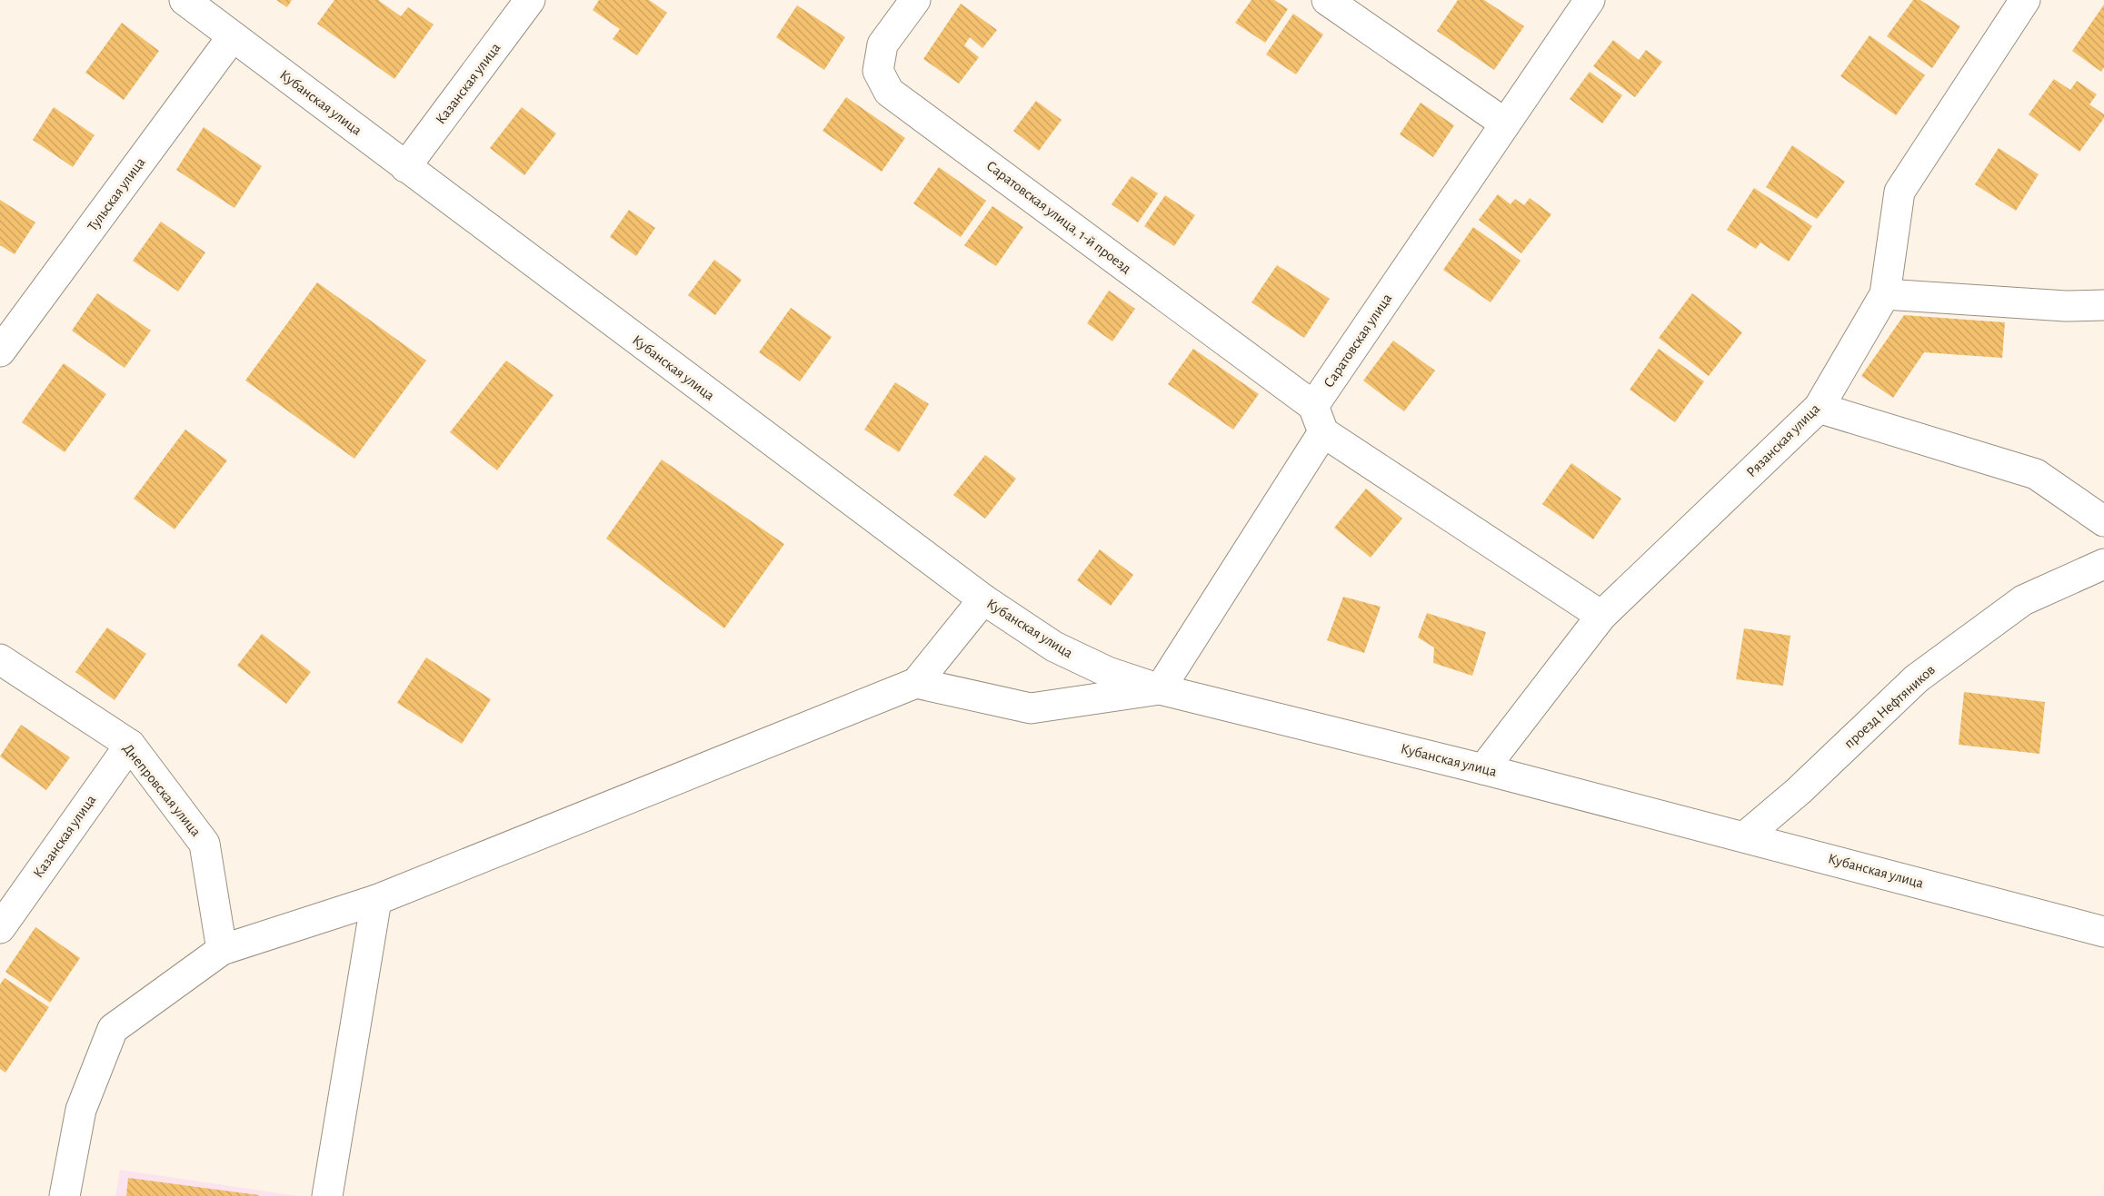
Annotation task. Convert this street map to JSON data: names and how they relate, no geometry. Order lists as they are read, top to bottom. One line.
{"streets":{"street":["Казанская улица","Кубанская улица","Тульская улица","Саратовская улица, 1-й проезд","Саратовская улица","Рязанская улица","проезд Нефтяников","Днепровская улица"]},"crossings":[["Казанская улица","Кубанская улица"],["Казанская улица","Днепровская улица"],["Кубанская улица","Тульская улица"],["Кубанская улица","Саратовская улица"],["Кубанская улица","Рязанская улица"],["Кубанская улица","проезд Нефтяников"],["Саратовская улица, 1-й проезд","Саратовская улица"],["Саратовская улица, 1-й проезд","Рязанская улица"]]}
